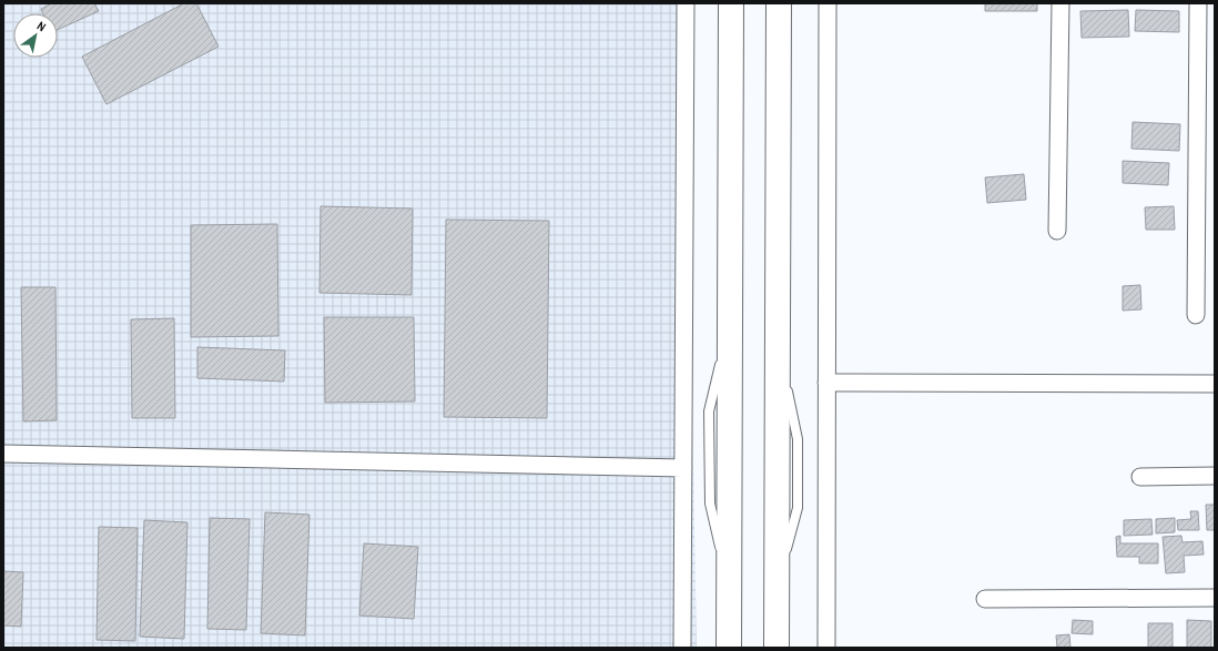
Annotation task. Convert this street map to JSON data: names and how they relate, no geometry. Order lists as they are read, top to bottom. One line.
{"north":"top right"}
